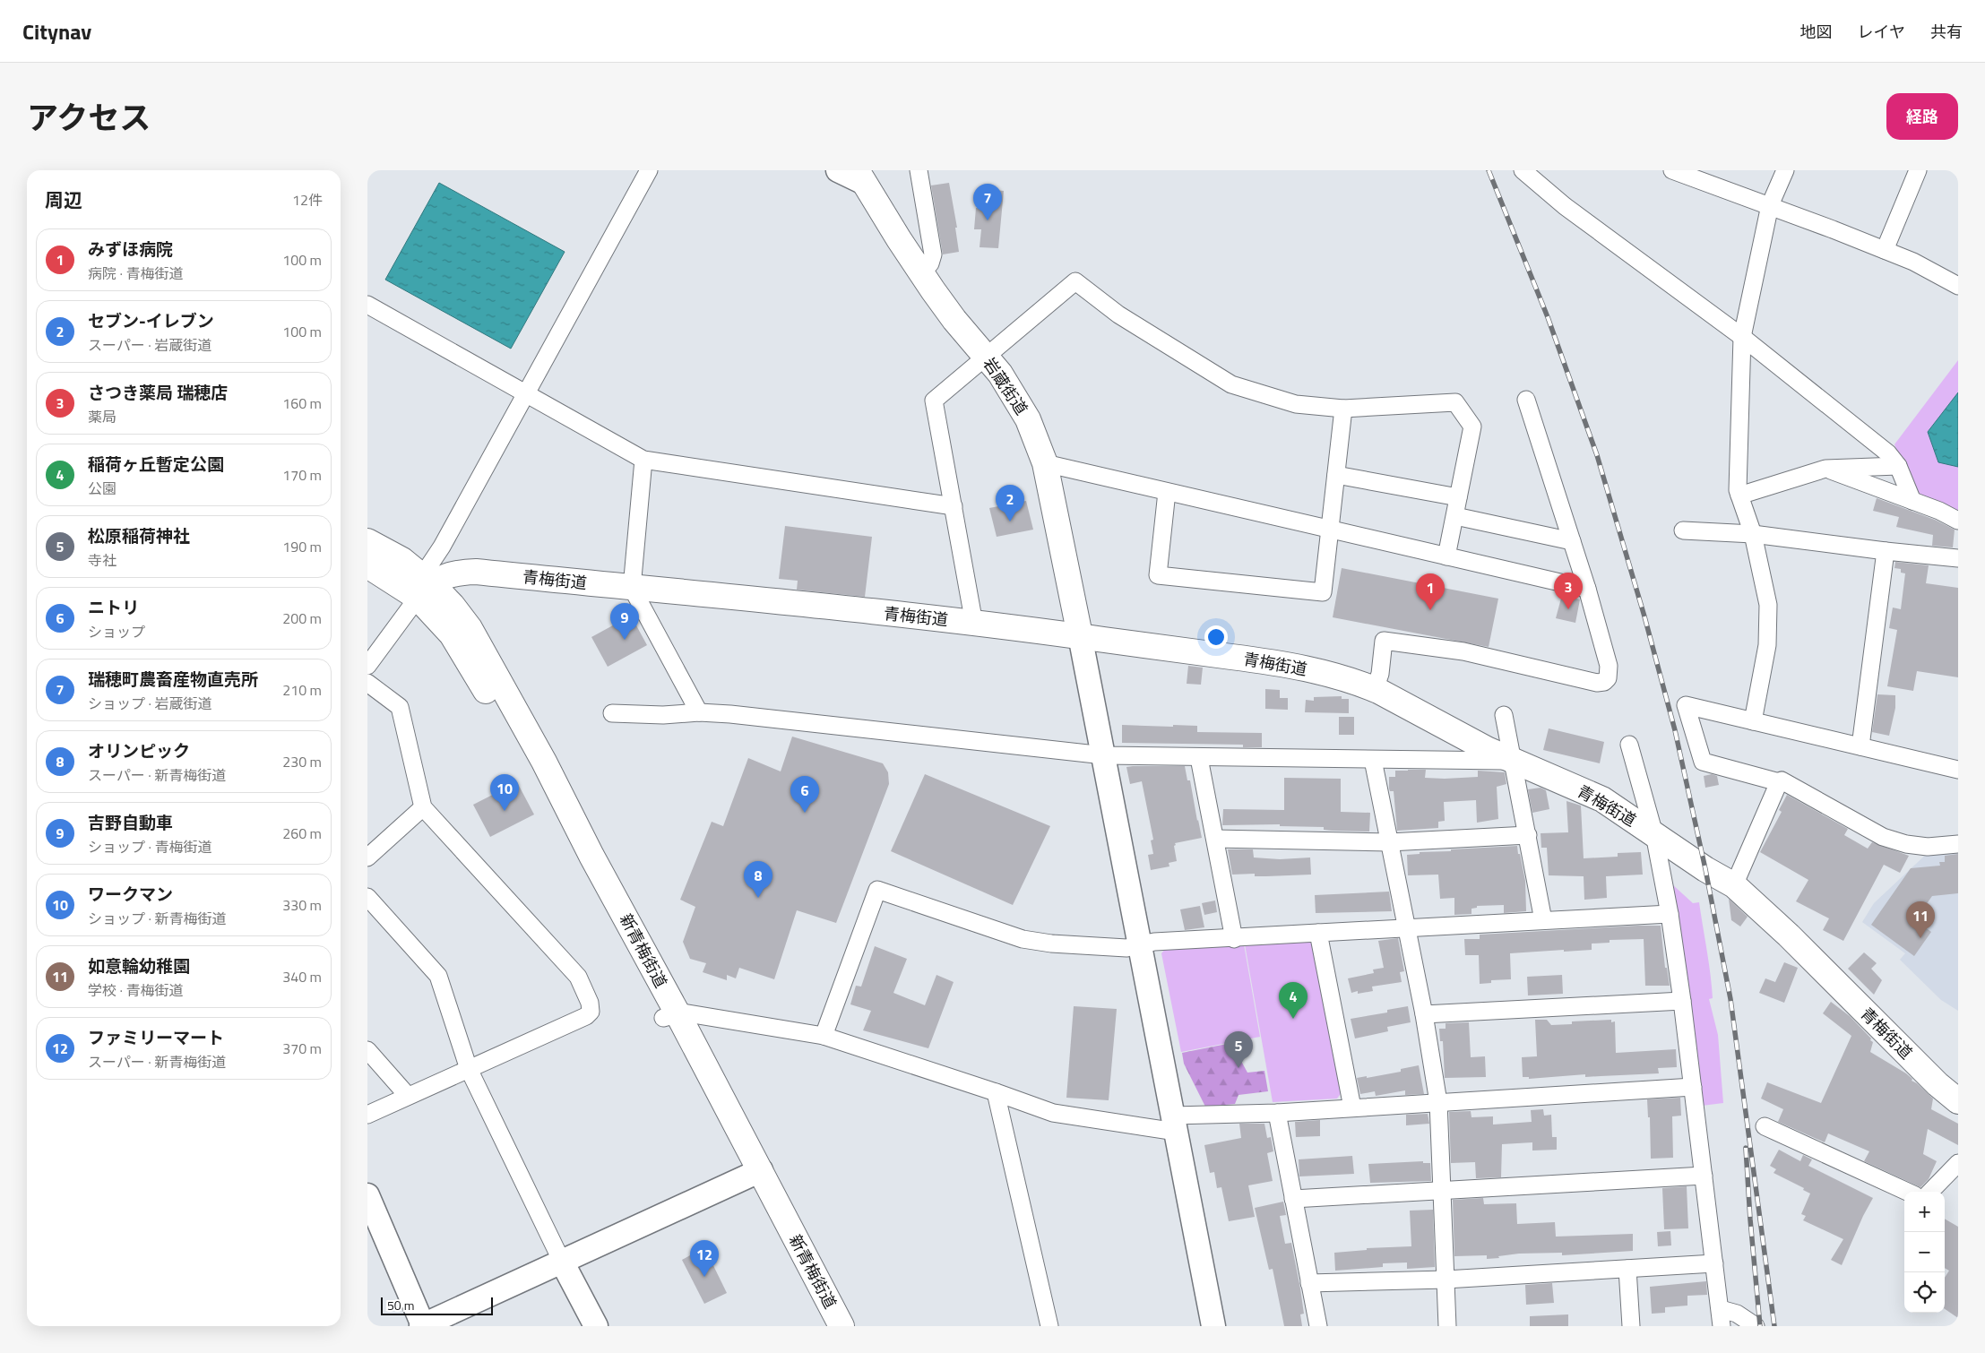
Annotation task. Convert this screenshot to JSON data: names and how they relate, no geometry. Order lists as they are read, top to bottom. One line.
{"streets":{"main road":["岩蔵街道","青梅街道","新青梅街道"]},"crossings":[["岩蔵街道","青梅街道"],["青梅街道","新青梅街道"]],"scale_bar":"50 m","page":{"header":"Citynav","nav":["地図","レイヤ","共有"],"title":"アクセス","buttons":"経路","heading":["周辺","12件"],"pins":["7","2","3","1","9","10","6","8","11","4","5","12"],"list":[{"mark":"1","name":"みずほ病院","note":"病院 · 青梅街道","value":"100 m"},{"mark":"2","name":"セブン-イレブン","note":"スーパー · 岩蔵街道","value":"100 m"},{"mark":"3","name":"さつき薬局 瑞穂店","note":"薬局","value":"160 m"},{"mark":"4","name":"稲荷ヶ丘暫定公園","note":"公園","value":"170 m"},{"mark":"5","name":"松原稲荷神社","note":"寺社","value":"190 m"},{"mark":"6","name":"ニトリ","note":"ショップ","value":"200 m"},{"mark":"7","name":"瑞穂町農畜産物直売所","note":"ショップ · 岩蔵街道","value":"210 m"},{"mark":"8","name":"オリンピック","note":"スーパー · 新青梅街道","value":"230 m"},{"mark":"9","name":"吉野自動車","note":"ショップ · 青梅街道","value":"260 m"},{"mark":"10","name":"ワークマン","note":"ショップ · 新青梅街道","value":"330 m"},{"mark":"11","name":"如意輪幼稚園","note":"学校 · 青梅街道","value":"340 m"},{"mark":"12","name":"ファミリーマート","note":"スーパー · 新青梅街道","value":"370 m"}],"map_buttons":["+","−"],"scale":"50 m"}}
